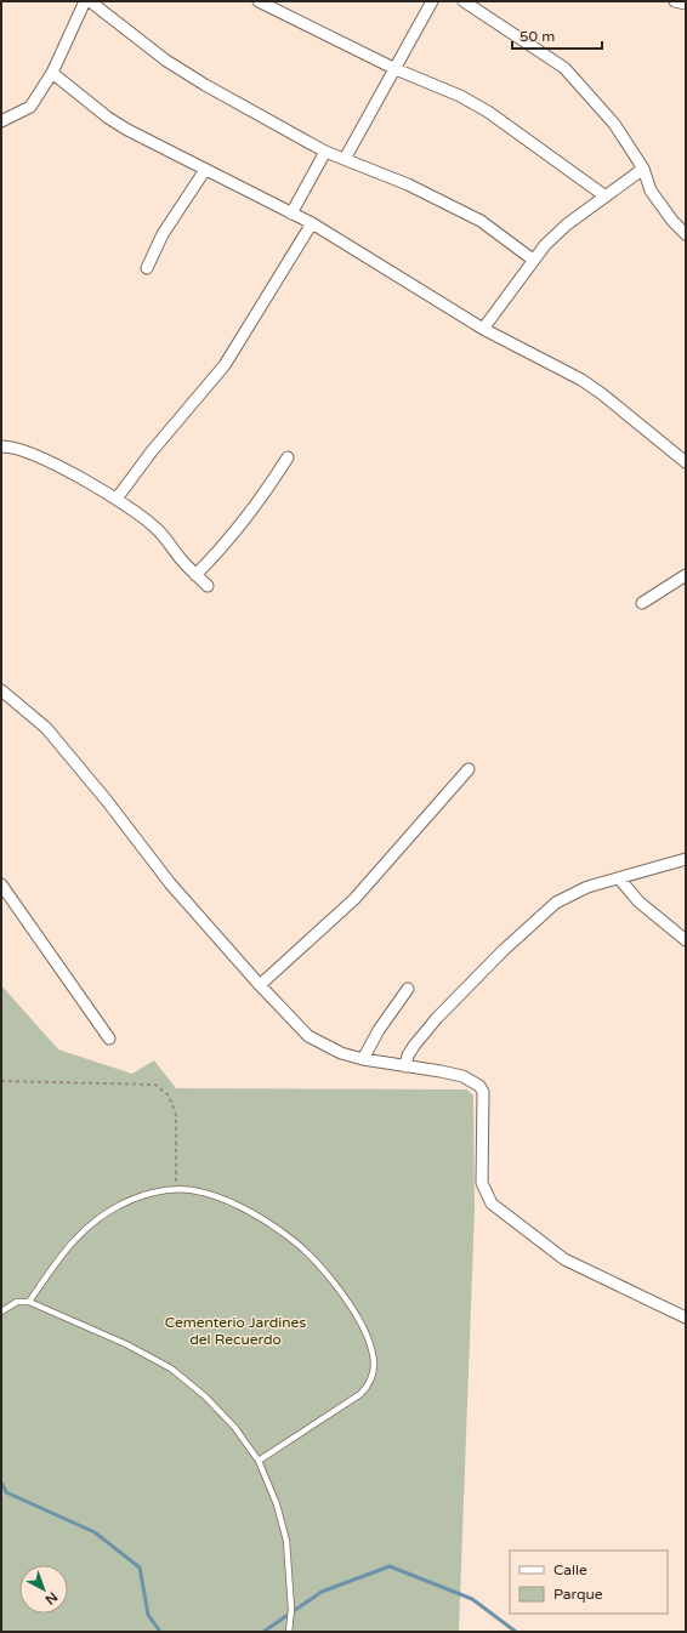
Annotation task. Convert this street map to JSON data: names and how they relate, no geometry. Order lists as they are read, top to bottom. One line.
{"parks":["Cementerio Jardines del Recuerdo"],"legend":["Calle","Parque"],"scale_bar":"50 m","north":"bottom right"}
